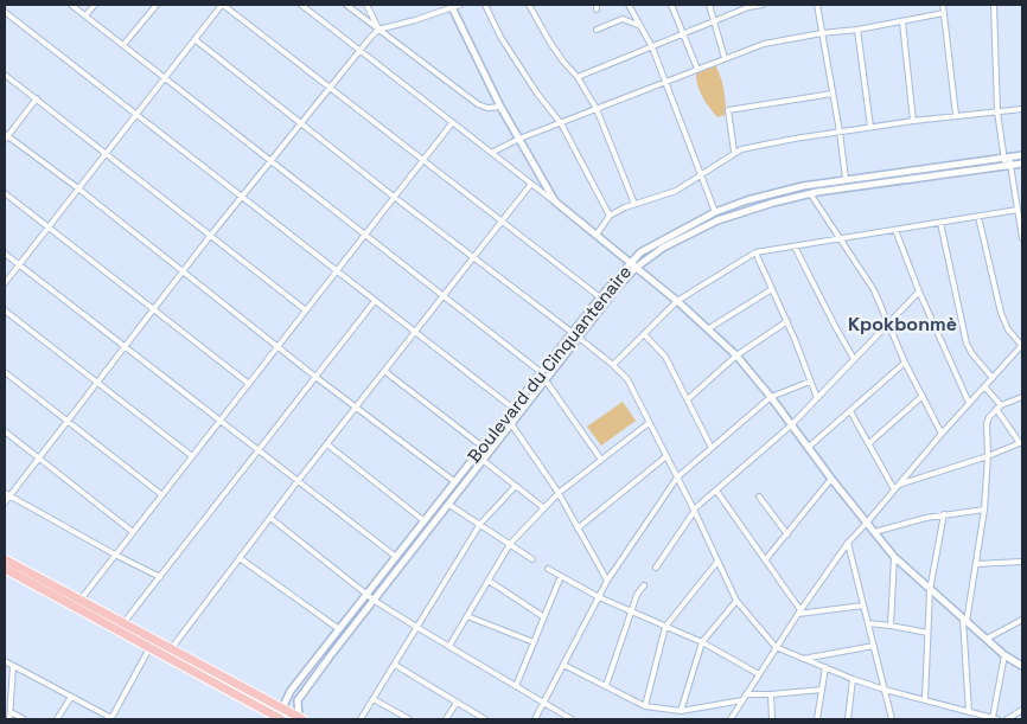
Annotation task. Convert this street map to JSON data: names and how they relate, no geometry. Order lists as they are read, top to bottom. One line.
{"streets":{"main road":["Boulevard du Cinquantenaire"]},"districts":["Kpokbonmè"]}
